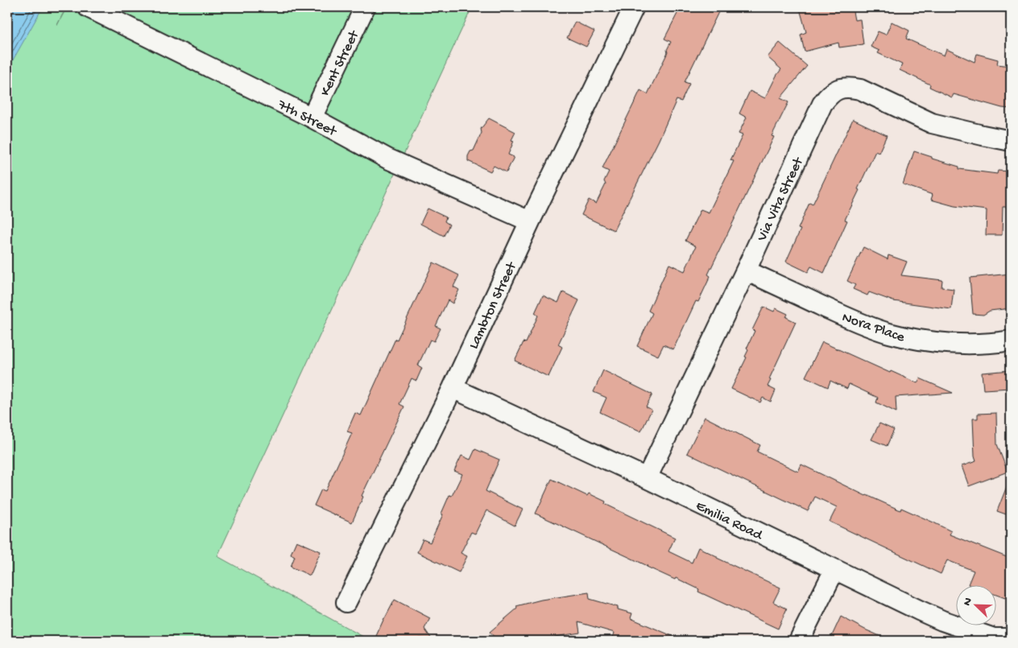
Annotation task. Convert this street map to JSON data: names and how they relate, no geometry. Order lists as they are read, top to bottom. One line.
{"streets":{"street":["Kent Street","7th Street","Via Vita Street","Lambton Street","Nora Place","Emilia Road"]},"crossings":[["Kent Street","7th Street"],["7th Street","Lambton Street"],["Via Vita Street","Nora Place"],["Via Vita Street","Emilia Road"],["Lambton Street","Emilia Road"]],"north":"top left"}
